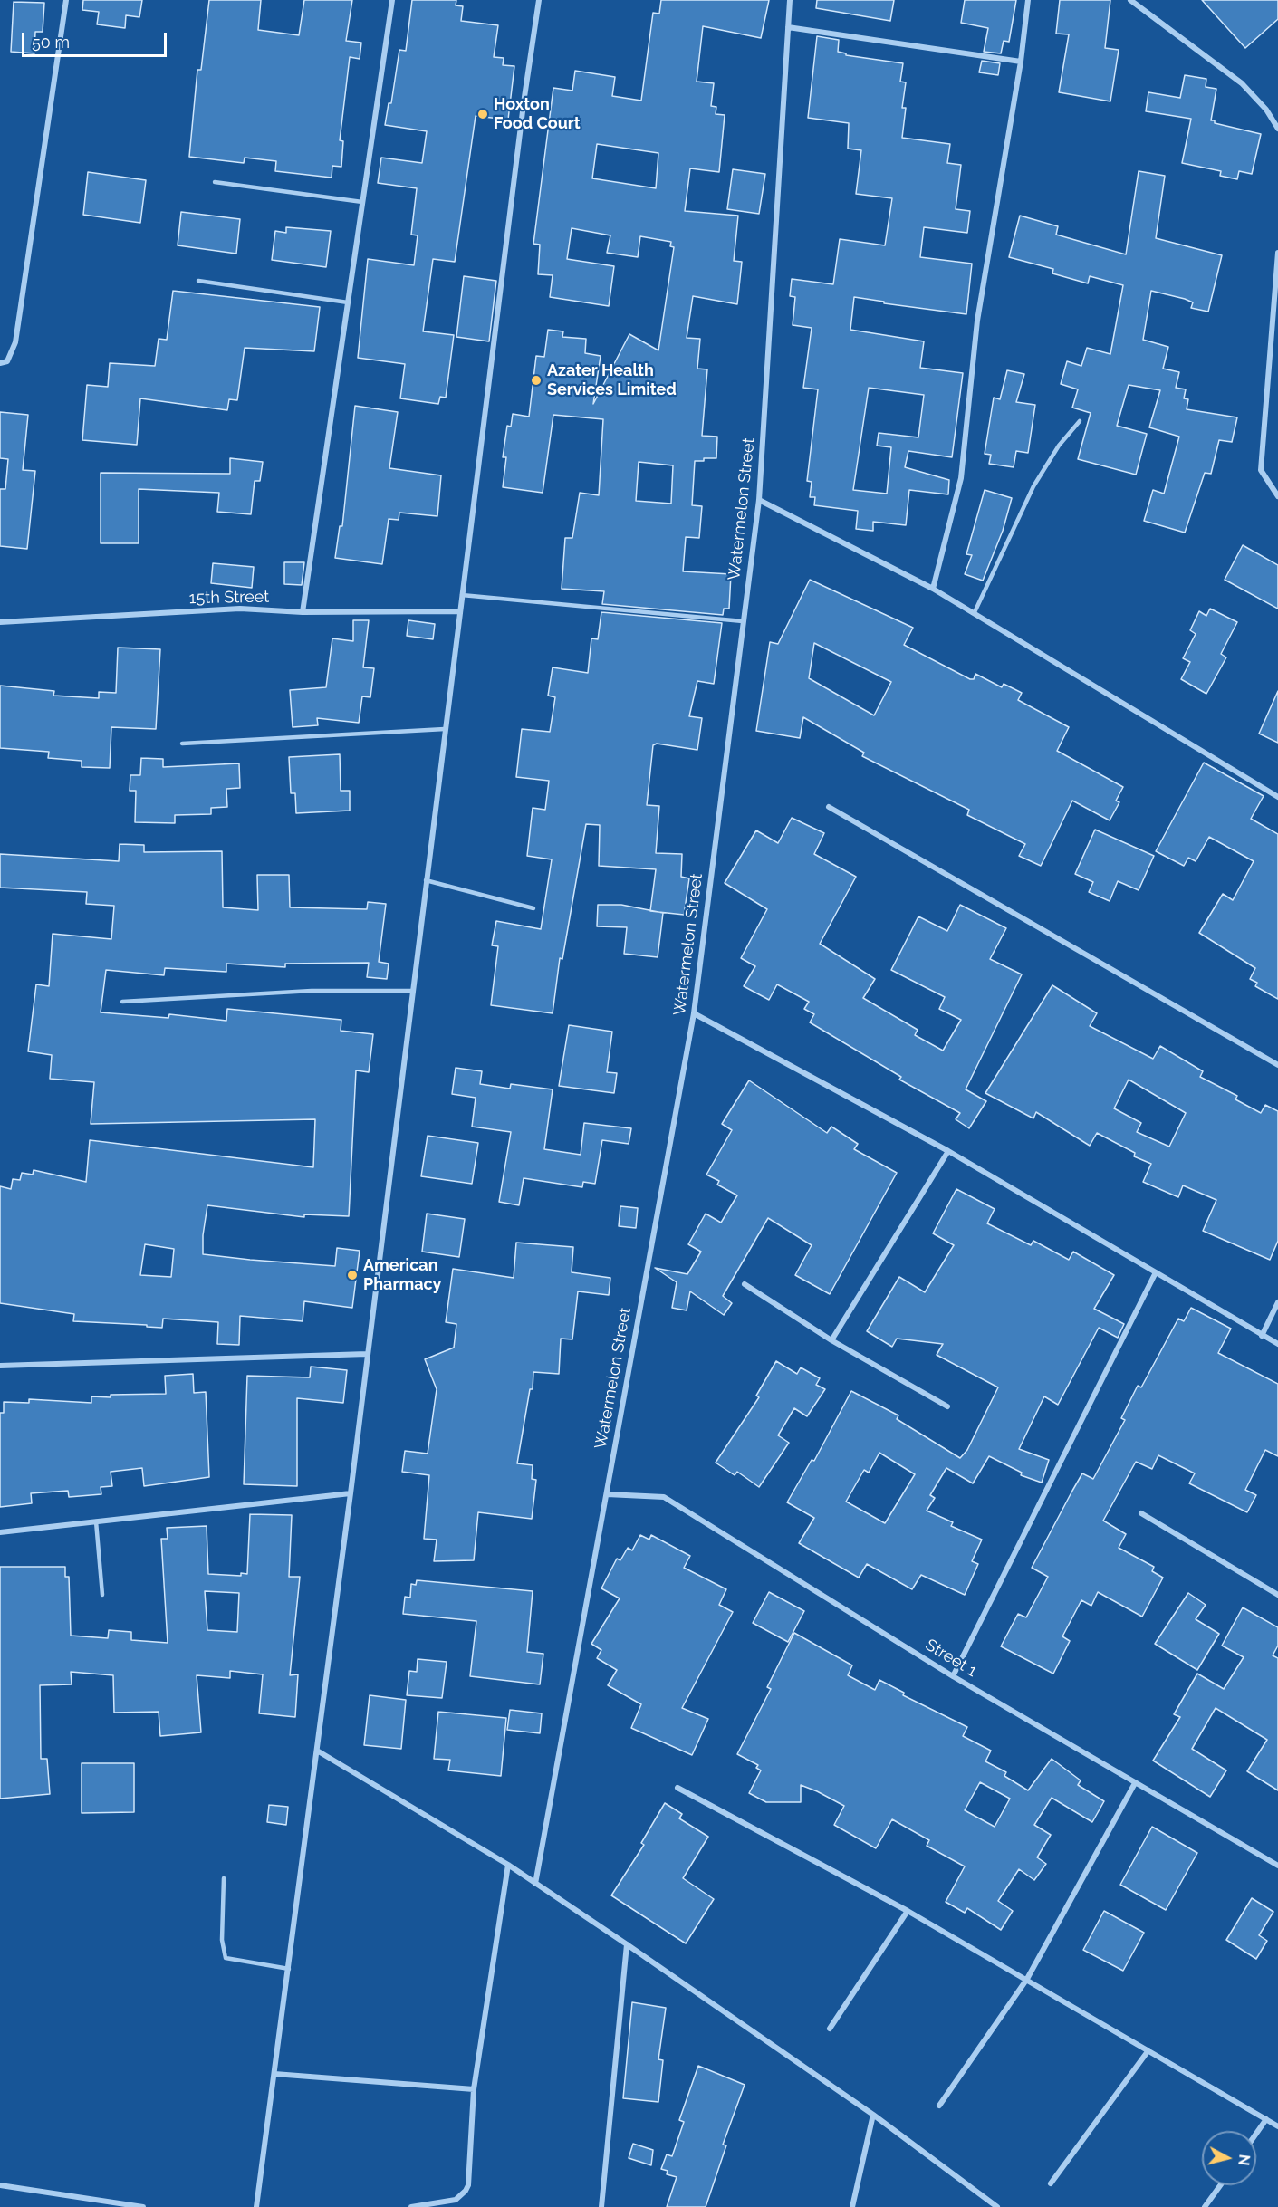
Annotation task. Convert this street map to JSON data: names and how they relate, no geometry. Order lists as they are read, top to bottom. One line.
{"streets":{"street":["Watermelon Street","15th Street","Street 1"]},"crossings":[["Watermelon Street","Street 1"]],"places":["Hoxton Food Court","Azater Health Services Limited","American Pharmacy"],"scale_bar":"50 m","north":"right"}
